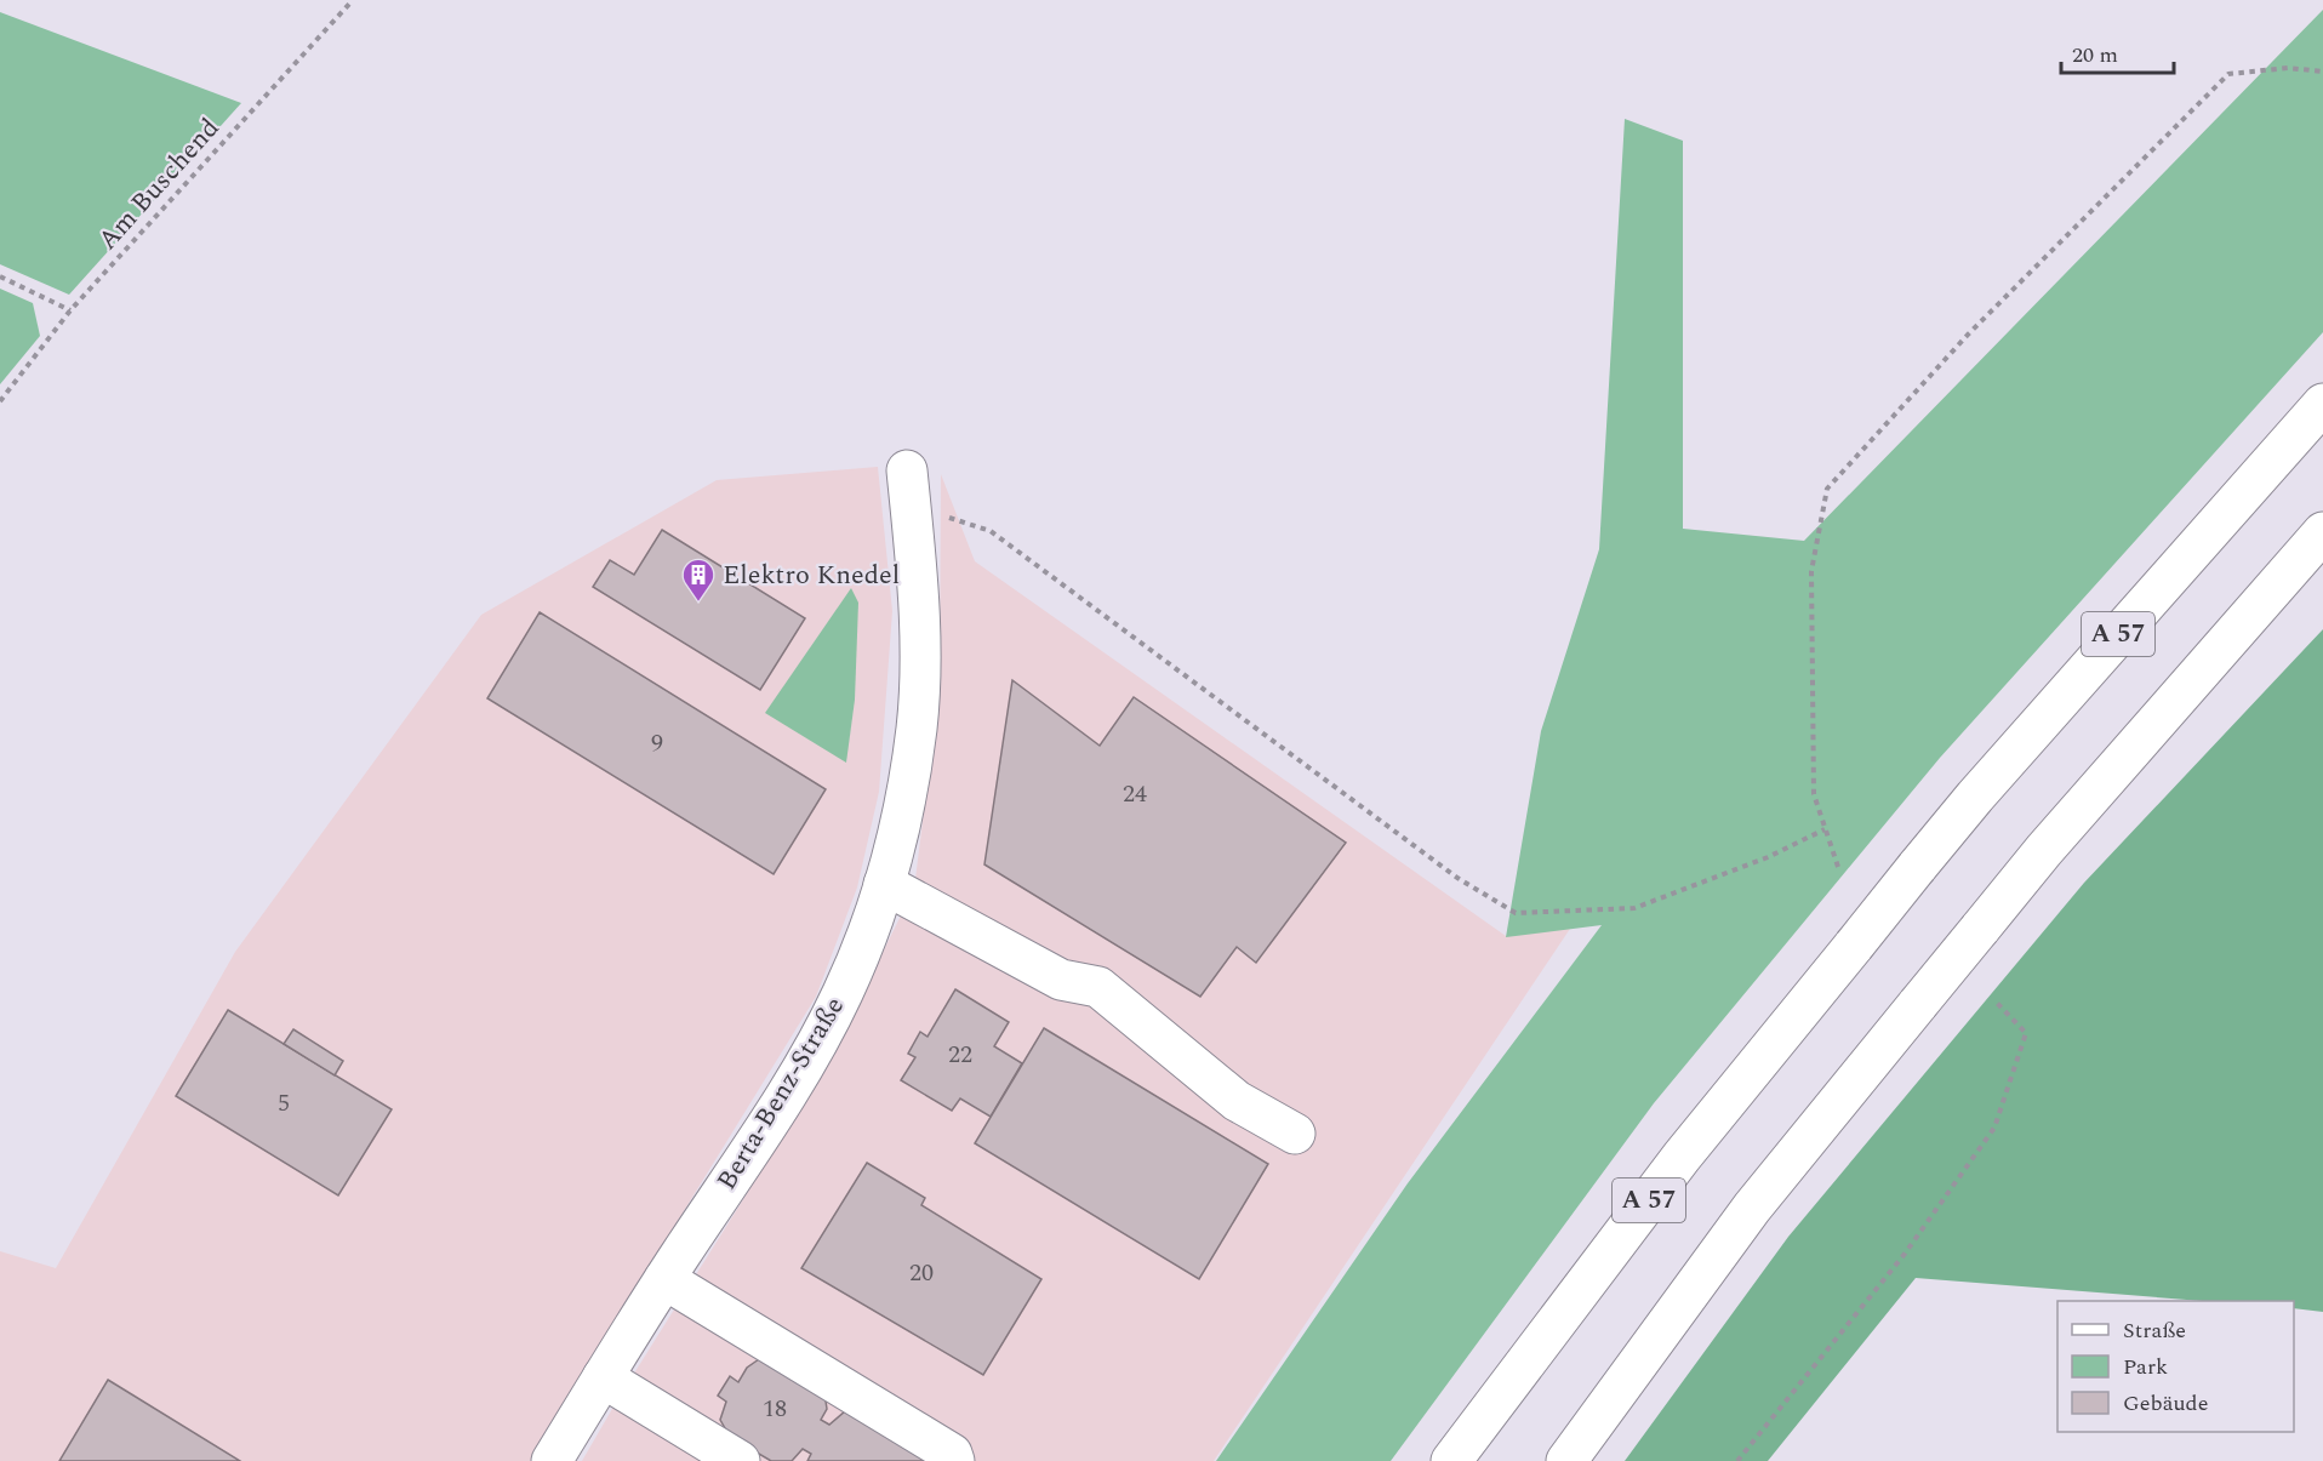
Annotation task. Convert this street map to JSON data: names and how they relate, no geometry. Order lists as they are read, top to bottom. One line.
{"streets":{"main road":["A 57","Berta-Benz-Straße"],"path":["Am Buschend"]},"places":{"building":["Elektro Knedel"]},"house_numbers":["9","24","22","5","20","18"],"legend":["Straße","Park","Gebäude"],"scale_bar":"20 m"}
